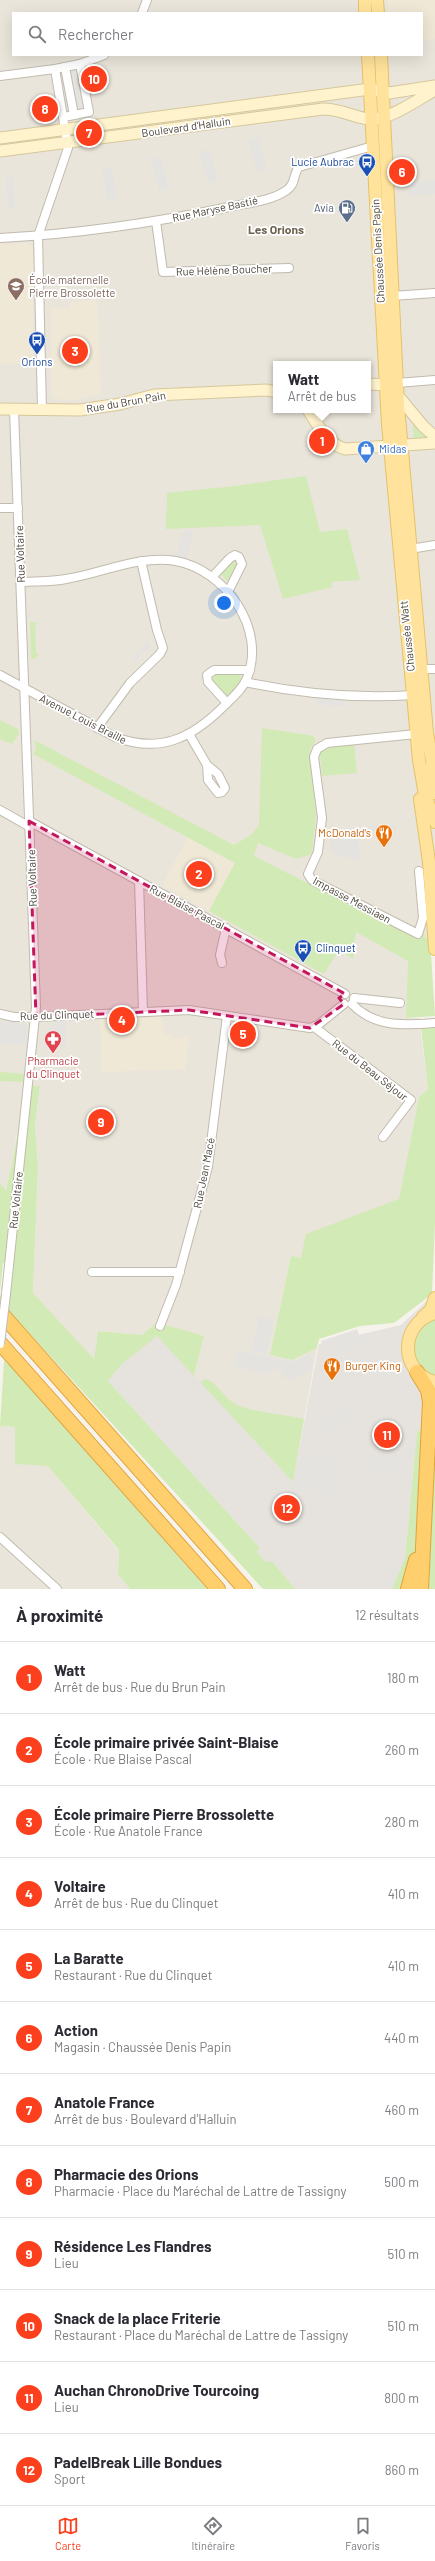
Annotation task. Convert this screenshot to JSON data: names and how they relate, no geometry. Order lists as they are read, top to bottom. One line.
{"streets":{"main road":["Boulevard d'Halluin","Chaussée Denis Papin","Rue du Brun Pain","Chaussée Watt"],"street":["Rue Maryse Bastié","Rue Hélène Boucher","Rue Voltaire","Avenue Louis Braille","Impasse Messiaen","Rue Blaise Pascal","Rue du Clinquet","Rue du Beau Séjour","Rue Jean Macé"]},"crossings":[["Boulevard d'Halluin","Chaussée Denis Papin"],["Rue Maryse Bastié","Chaussée Denis Papin"],["Rue Maryse Bastié","Rue Hélène Boucher"],["Chaussée Denis Papin","Chaussée Watt"],["Rue du Brun Pain","Rue Voltaire"],["Rue Voltaire","Avenue Louis Braille"],["Rue Voltaire","Rue Blaise Pascal"],["Rue Voltaire","Rue du Clinquet"],["Chaussée Watt","Impasse Messiaen"],["Rue du Clinquet","Rue du Beau Séjour"],["Rue du Clinquet","Rue Jean Macé"]],"districts":["Les Orions"],"places":{"bus stop":["Lucie Aubrac","Orions","Clinquet"],"fuel station":["Avia"],"school or university":["École maternelle Pierre Brossolette"],"shop":["Midas"],"restaurant":["McDonald's","Burger King"],"pharmacy":["Pharmacie du Clinquet"]},"page":{"search":"Rechercher","pins":["10","8","7","6","3","1","2","4","5","9","11","12"],"popup":["Watt","Arrêt de bus"],"heading":["À proximité","12 résultats"],"list":[{"mark":"1","name":"Watt","note":"Arrêt de bus · Rue du Brun Pain","value":"180 m"},{"mark":"2","name":"École primaire privée Saint-Blaise","note":"École · Rue Blaise Pascal","value":"260 m"},{"mark":"3","name":"École primaire Pierre Brossolette","note":"École · Rue Anatole France","value":"280 m"},{"mark":"4","name":"Voltaire","note":"Arrêt de bus · Rue du Clinquet","value":"410 m"},{"mark":"5","name":"La Baratte","note":"Restaurant · Rue du Clinquet","value":"410 m"},{"mark":"6","name":"Action","note":"Magasin · Chaussée Denis Papin","value":"440 m"},{"mark":"7","name":"Anatole France","note":"Arrêt de bus · Boulevard d'Halluin","value":"460 m"},{"mark":"8","name":"Pharmacie des Orions","note":"Pharmacie · Place du Maréchal de Lattre de Tassigny","value":"500 m"},{"mark":"9","name":"Résidence Les Flandres","note":"Lieu","value":"510 m"},{"mark":"10","name":"Snack de la place Friterie","note":"Restaurant · Place du Maréchal de Lattre de Tassigny","value":"510 m"},{"mark":"11","name":"Auchan ChronoDrive Tourcoing","note":"Lieu","value":"800 m"},{"mark":"12","name":"PadelBreak Lille Bondues","note":"Sport","value":"860 m"}],"nav":["Carte","Itinéraire","Favoris"]}}
